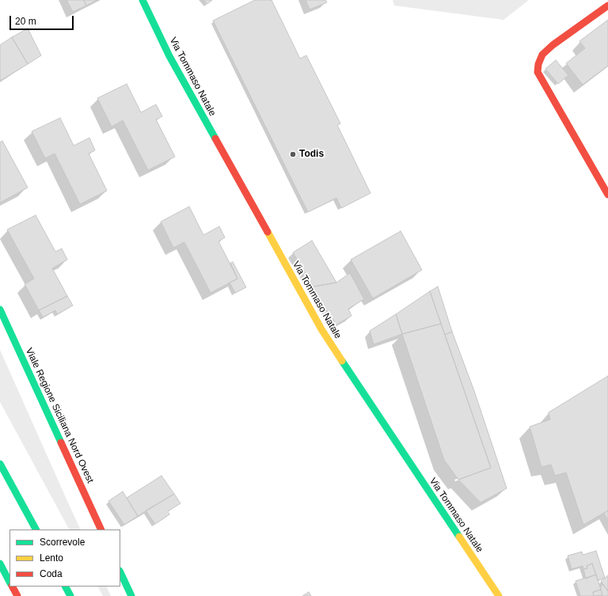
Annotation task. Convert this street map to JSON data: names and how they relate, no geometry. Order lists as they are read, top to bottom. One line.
{"streets":{"main road":["Via Tommaso Natale","Viale Regione Siciliana Nord Ovest"]},"places":["Todis"],"legend":["Scorrevole","Lento","Coda"],"scale_bar":"20 m"}
